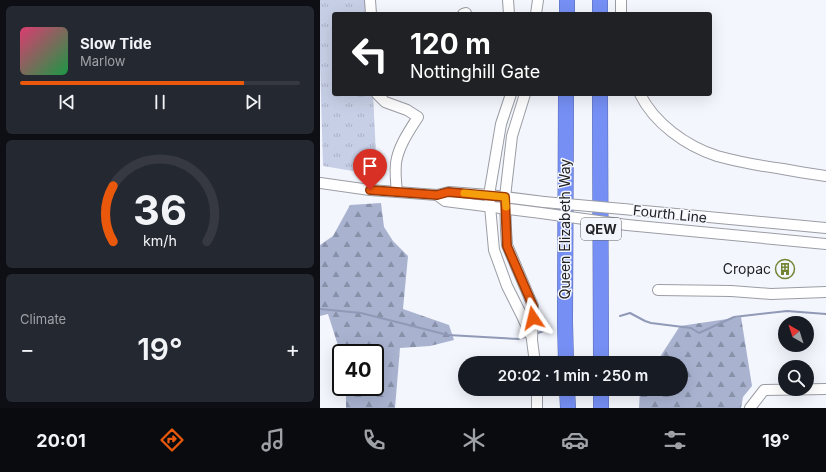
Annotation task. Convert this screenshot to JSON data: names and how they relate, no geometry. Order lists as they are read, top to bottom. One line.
{"streets":{"highway":["Queen Elizabeth Way","QEW"],"street":["Fourth Line"]},"places":{"building":["Cropac"]},"north":"top left","page":{"turn":["120 m","Nottinghill Gate"],"song":["Slow Tide","Marlow"],"tile":"Climate","heat":["−","19°","+"],"limit":"40","trip":"20:02 · 1 min · 250 m","tabs":["20:01","19°"],"gauge":["36","km/h"]}}
